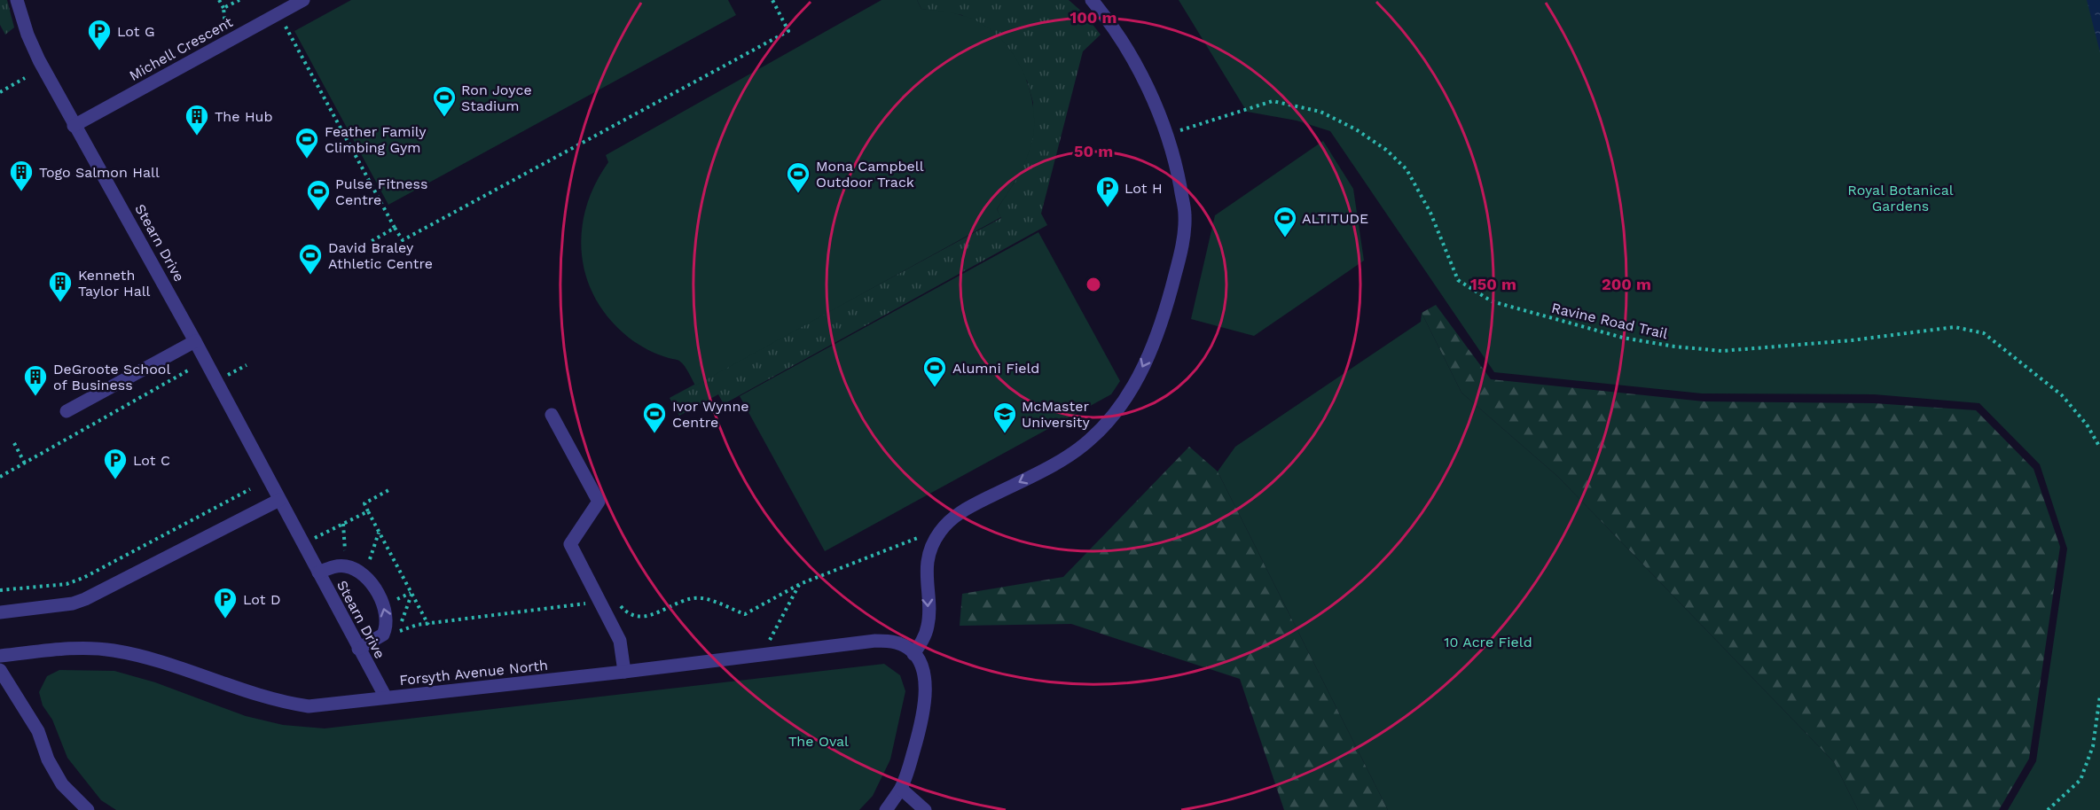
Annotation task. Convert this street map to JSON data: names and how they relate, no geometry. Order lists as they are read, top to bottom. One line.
{"streets":{"street":["Michell Crescent","Stearn Drive","Forsyth Avenue North"],"path":["Ravine Road Trail"]},"crossings":[["Michell Crescent","Stearn Drive"],["Stearn Drive","Forsyth Avenue North"]],"parks":["Royal Botanical Gardens","10 Acre Field","The Oval"],"places":{"parking":["Lot G","Lot H","Lot C","Lot D"],"sports":["Ron Joyce Stadium","Feather Family Climbing Gym","Mona Campbell Outdoor Track","Pulse Fitness Centre","ALTITUDE","David Braley Athletic Centre","Alumni Field","Ivor Wynne Centre"],"building":["The Hub","Togo Salmon Hall","Kenneth Taylor Hall","DeGroote School of Business"],"school or university":["McMaster University"]},"rings":["100 m","50 m","150 m","200 m"]}
